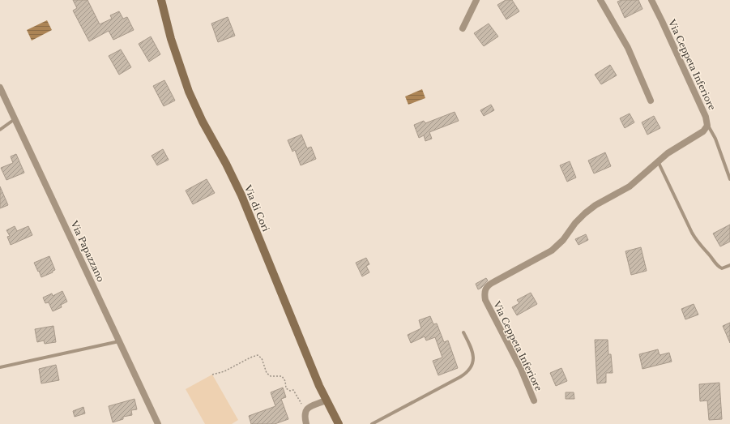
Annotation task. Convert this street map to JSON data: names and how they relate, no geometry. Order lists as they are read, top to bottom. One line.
{"streets":{"main road":["Via di Cori"],"street":["Via Ceppeta Inferiore","Via Papazzano"]}}
